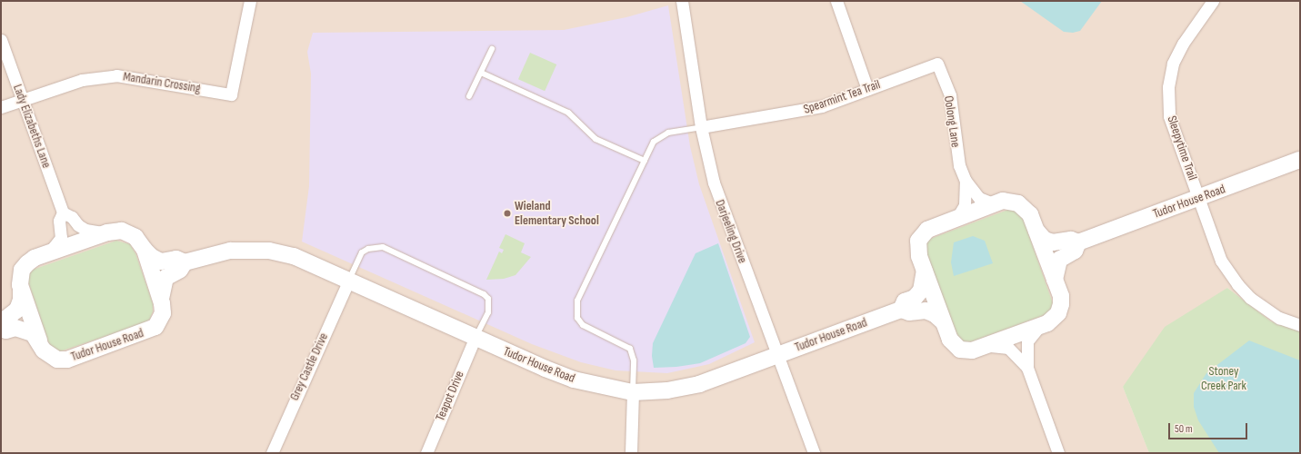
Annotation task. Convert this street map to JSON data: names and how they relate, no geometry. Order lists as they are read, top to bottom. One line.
{"streets":{"street":["Mandarin Crossing","Spearmint Tea Trail","Oolong Lane","Lady Elizabeths Lane","Sleepytime Trail","Tudor House Road","Darjeeling Drive","Grey Castle Drive","Teapot Drive"]},"crossings":[["Mandarin Crossing","Lady Elizabeths Lane"],["Spearmint Tea Trail","Oolong Lane"],["Spearmint Tea Trail","Darjeeling Drive"],["Oolong Lane","Tudor House Road"],["Lady Elizabeths Lane","Tudor House Road"],["Sleepytime Trail","Tudor House Road"],["Tudor House Road","Darjeeling Drive"],["Tudor House Road","Grey Castle Drive"],["Tudor House Road","Teapot Drive"]],"parks":["Stoney Creek Park"],"places":["Wieland Elementary School"],"scale_bar":"50 m"}
